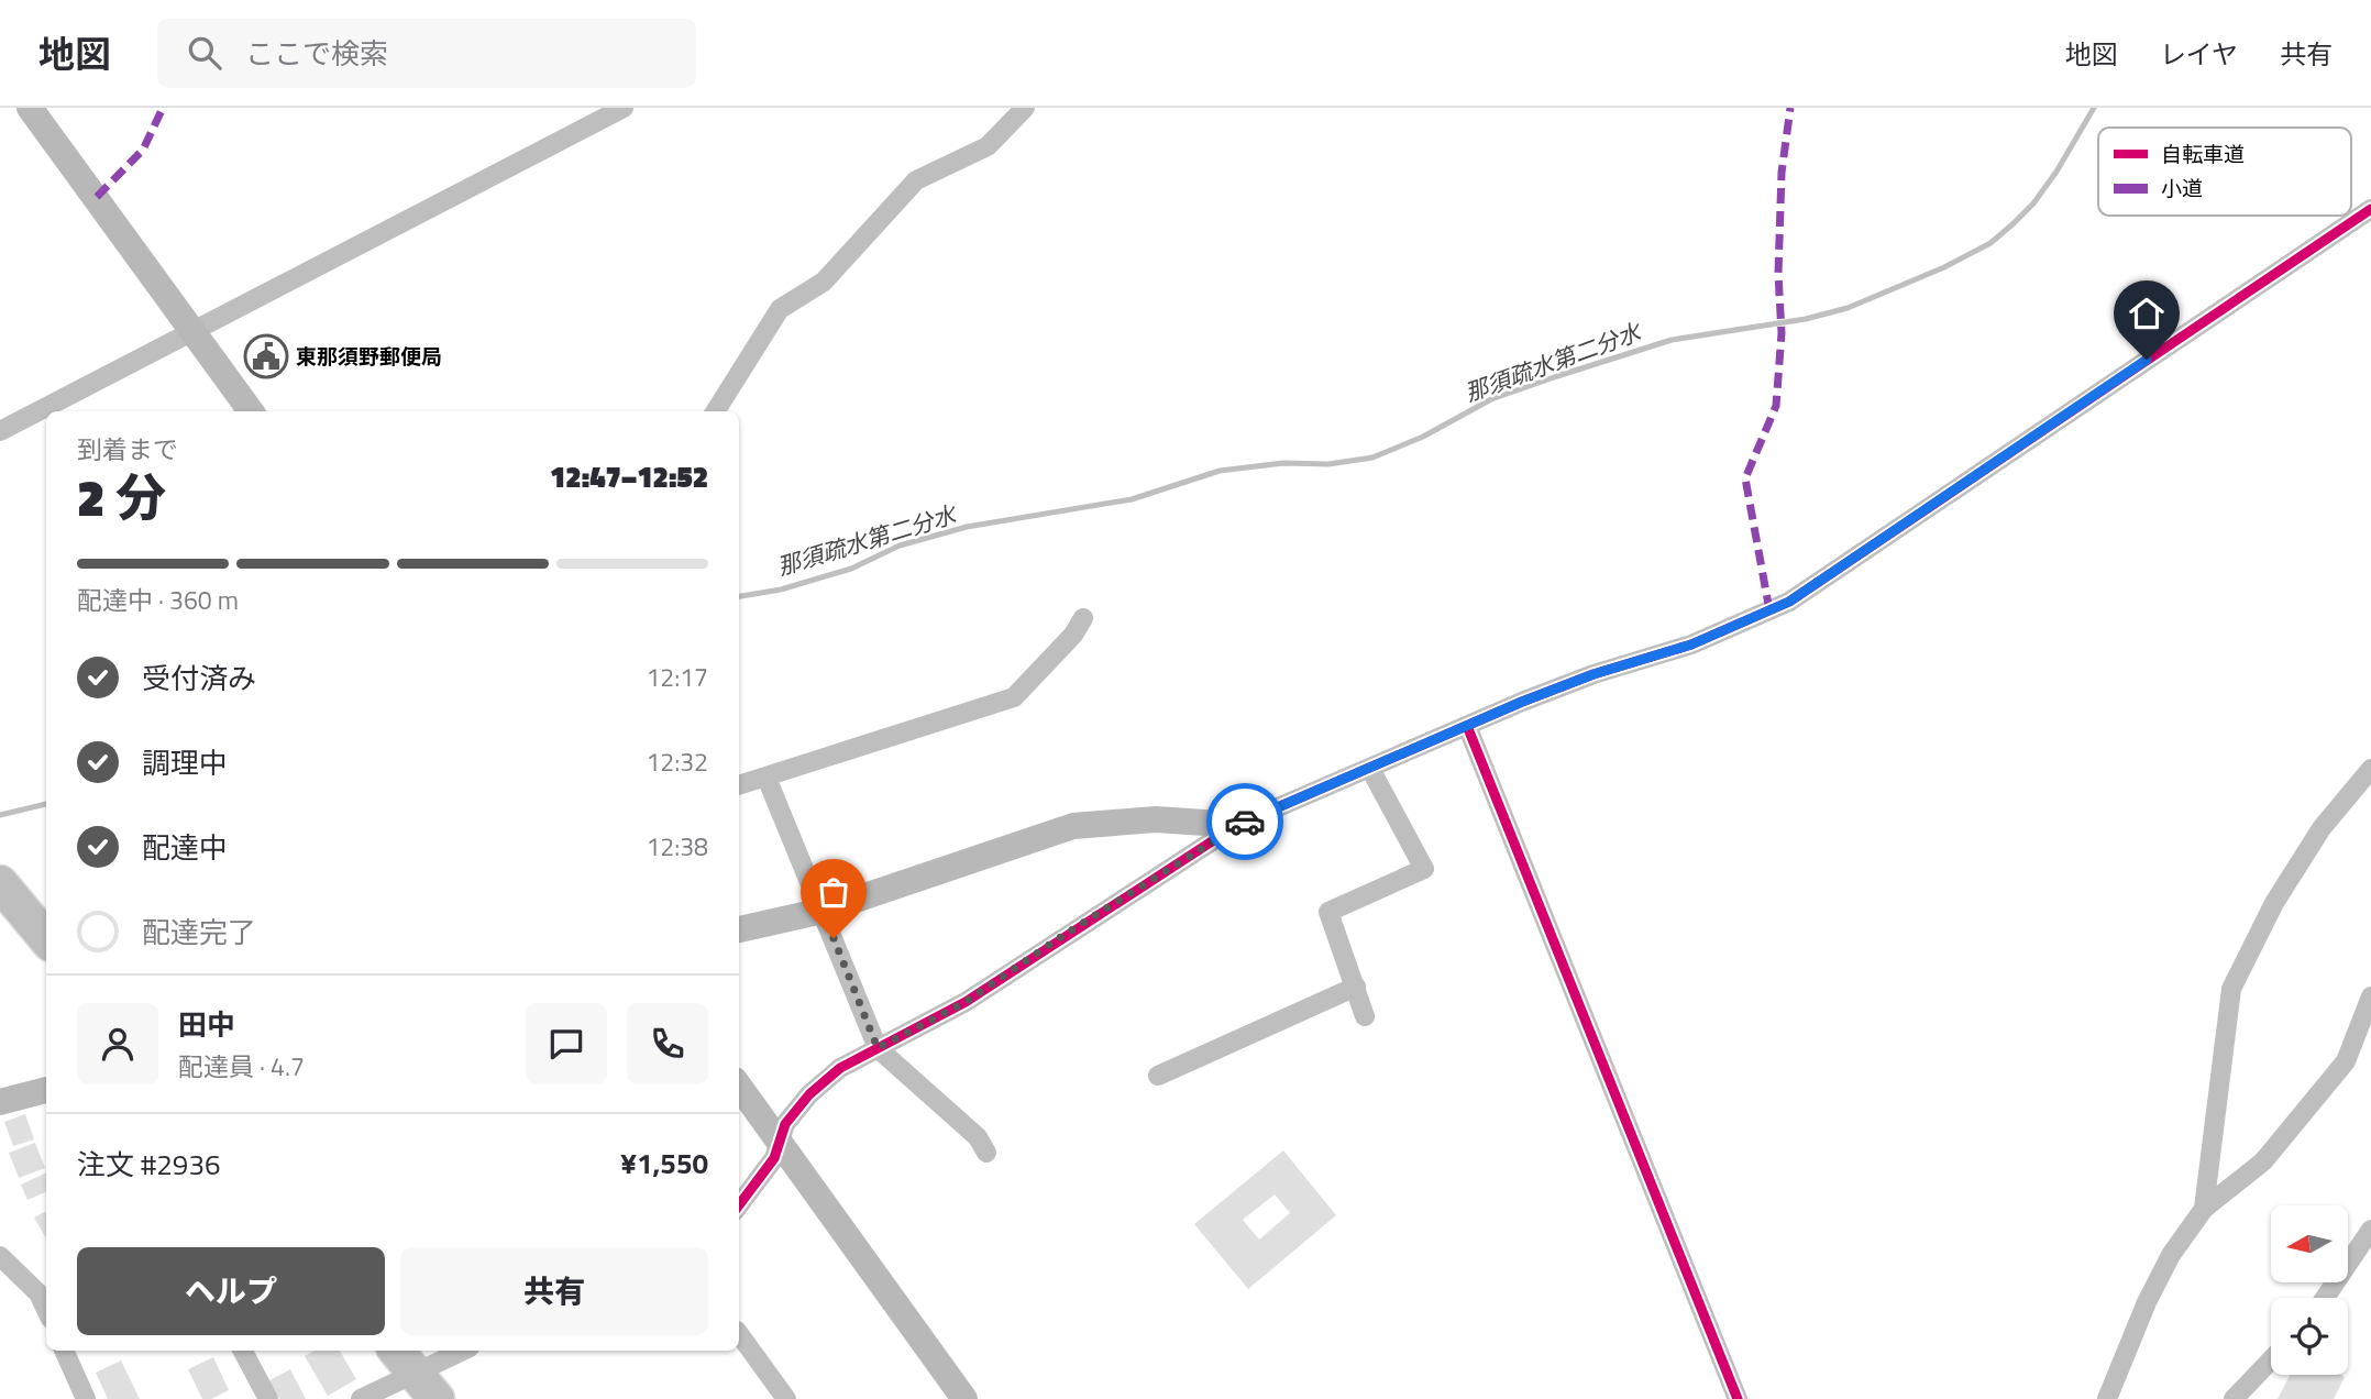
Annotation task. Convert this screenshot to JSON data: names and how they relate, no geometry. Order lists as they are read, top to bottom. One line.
{"water":["那須疏水第二分水"],"places":{"public building":["東那須野郵便局"]},"legend":["自転車道","小道"],"north":"left","page":{"header":"地図","search":"ここで検索","nav":["地図","レイヤ","共有"],"heading":["2 分","到着まで","12:47–12:52"],"panel":["田中","配達員 · 4.7","注文 #2936","¥1,550"],"bar":"配達中 · 360 m","list":[["受付済み","12:17"],["調理中","12:32"],["配達中","12:38"],"配達完了"],"buttons":["ヘルプ","共有"]}}
